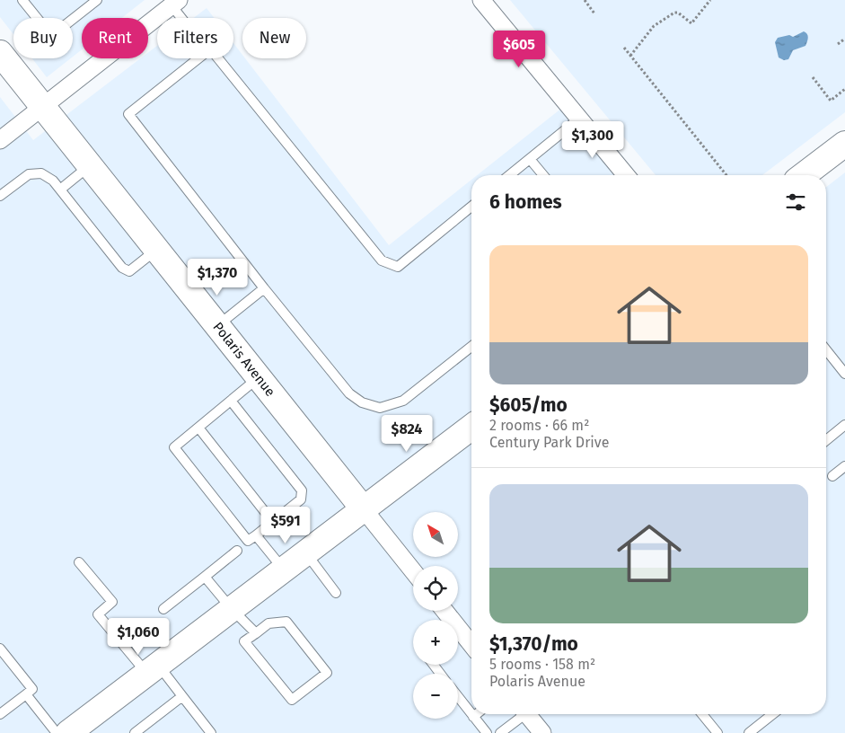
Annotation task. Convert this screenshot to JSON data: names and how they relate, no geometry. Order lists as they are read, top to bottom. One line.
{"streets":{"street":["Polaris Avenue"]},"north":"top left","page":{"chip":["Buy","Rent","Filters","New"],"price":["$605","$1,300","$1,370","$824","$591","$1,060"],"heading":"6 homes","list":[{"name":"$605/mo","note":"2 rooms · 66 m² · Century Park Drive"},{"name":"$1,370/mo","note":"5 rooms · 158 m² · Polaris Avenue"}],"map_buttons":["+","−"]}}
